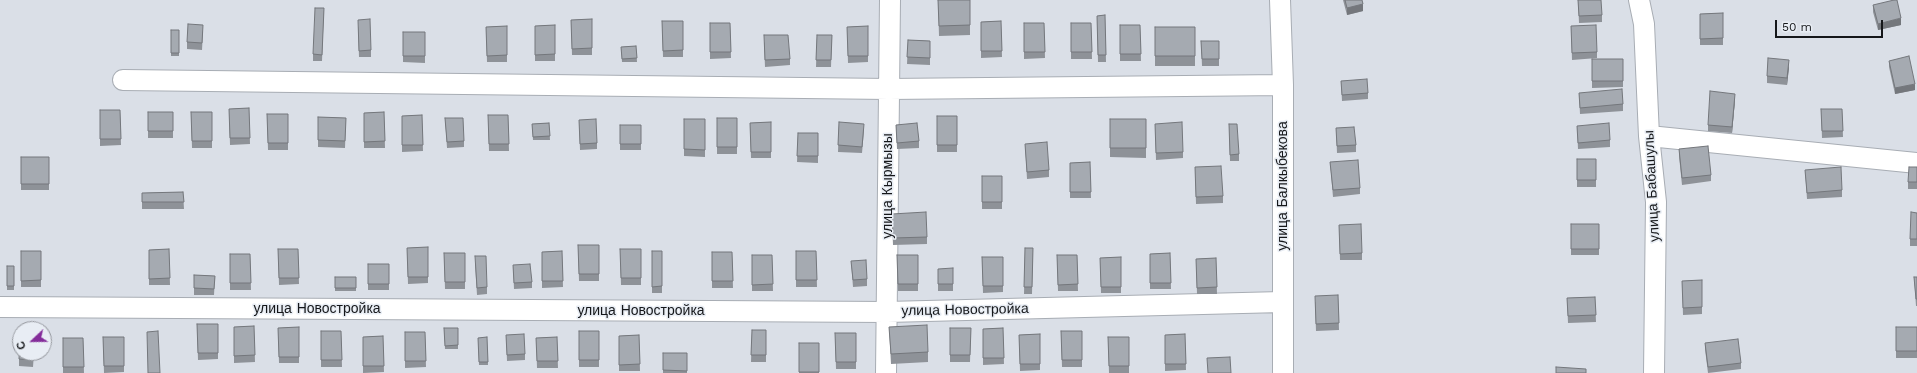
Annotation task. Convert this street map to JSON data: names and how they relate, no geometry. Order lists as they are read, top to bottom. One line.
{"streets":{"street":["улица Кырмызы","улица Балкыбекова","улица Бабашулы","улица Новостройка"]},"crossings":[["улица Кырмызы","улица Новостройка"],["улица Балкыбекова","улица Новостройка"]],"scale_bar":"50 m","north":"left"}
